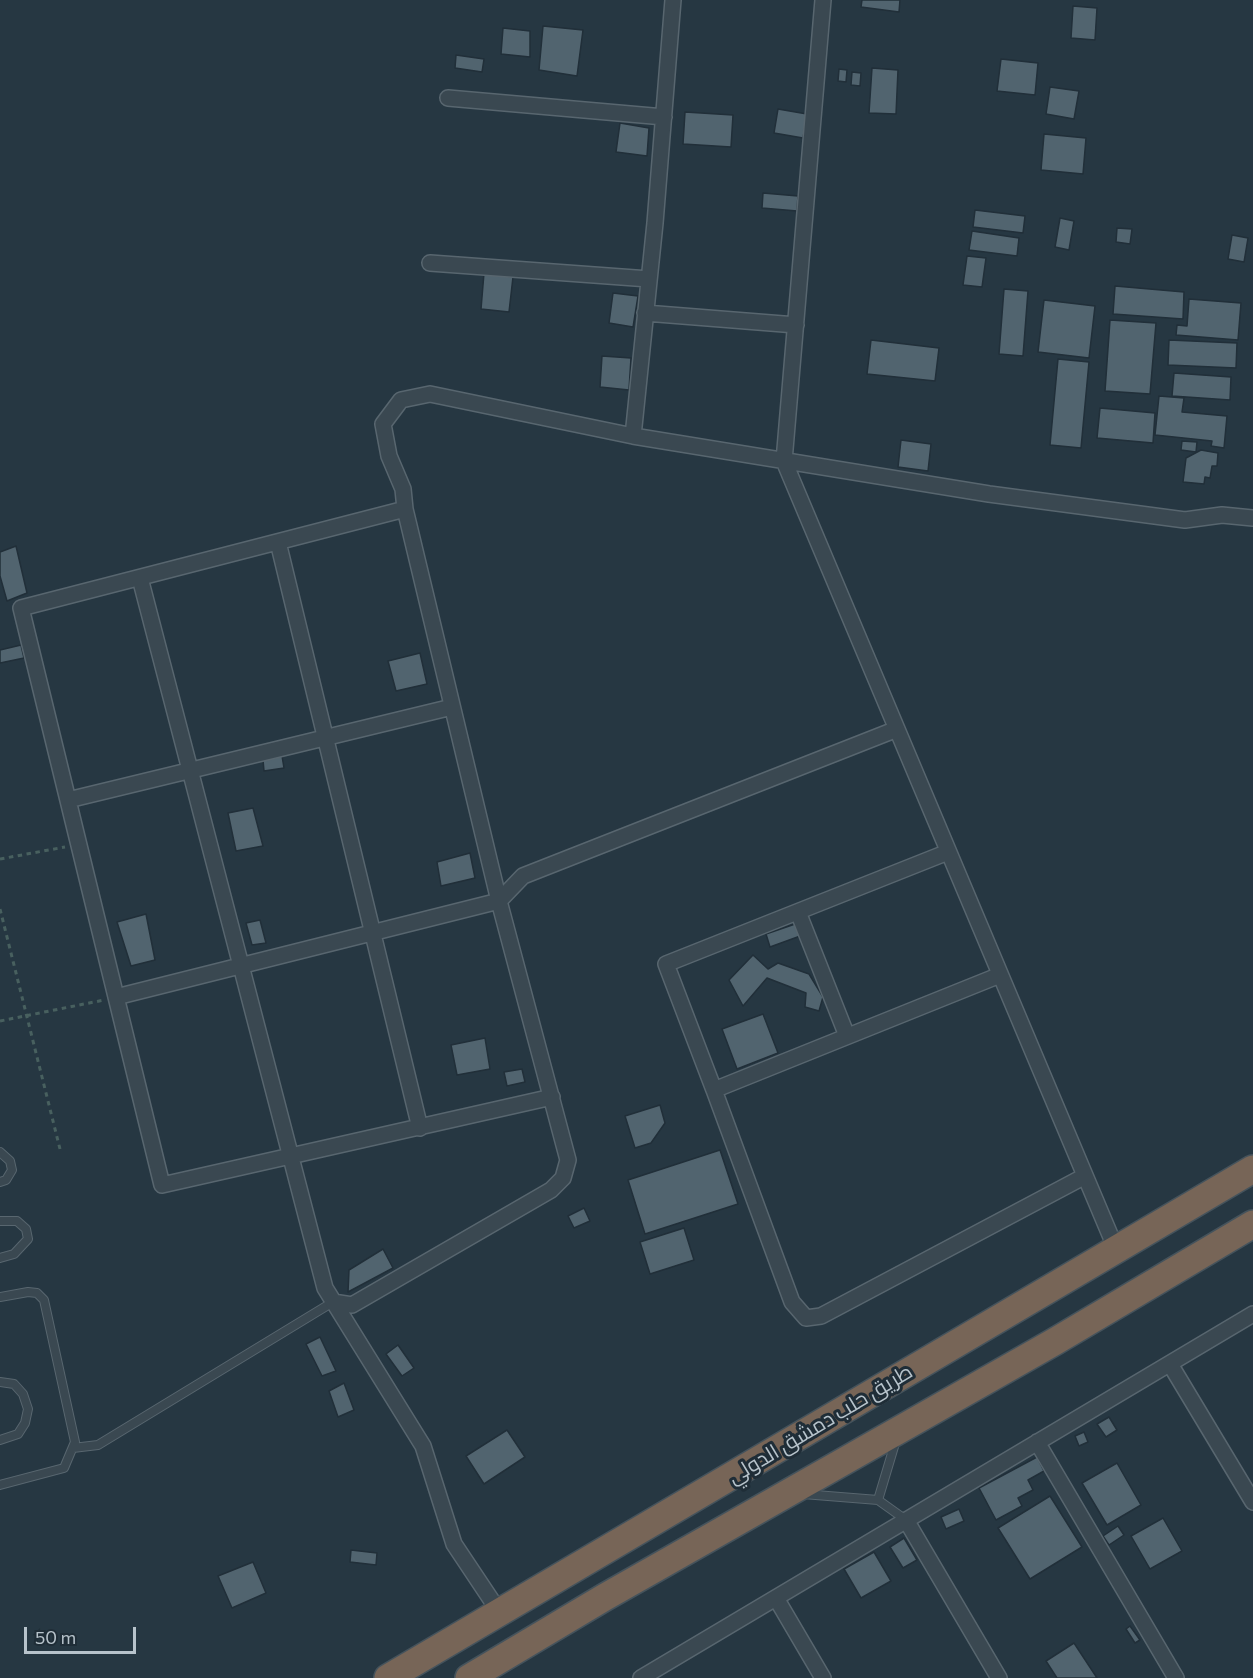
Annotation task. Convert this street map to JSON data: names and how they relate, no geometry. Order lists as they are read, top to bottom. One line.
{"streets":{"highway":["طريق حلب دمشق الدولي"]},"scale_bar":"50 m"}
